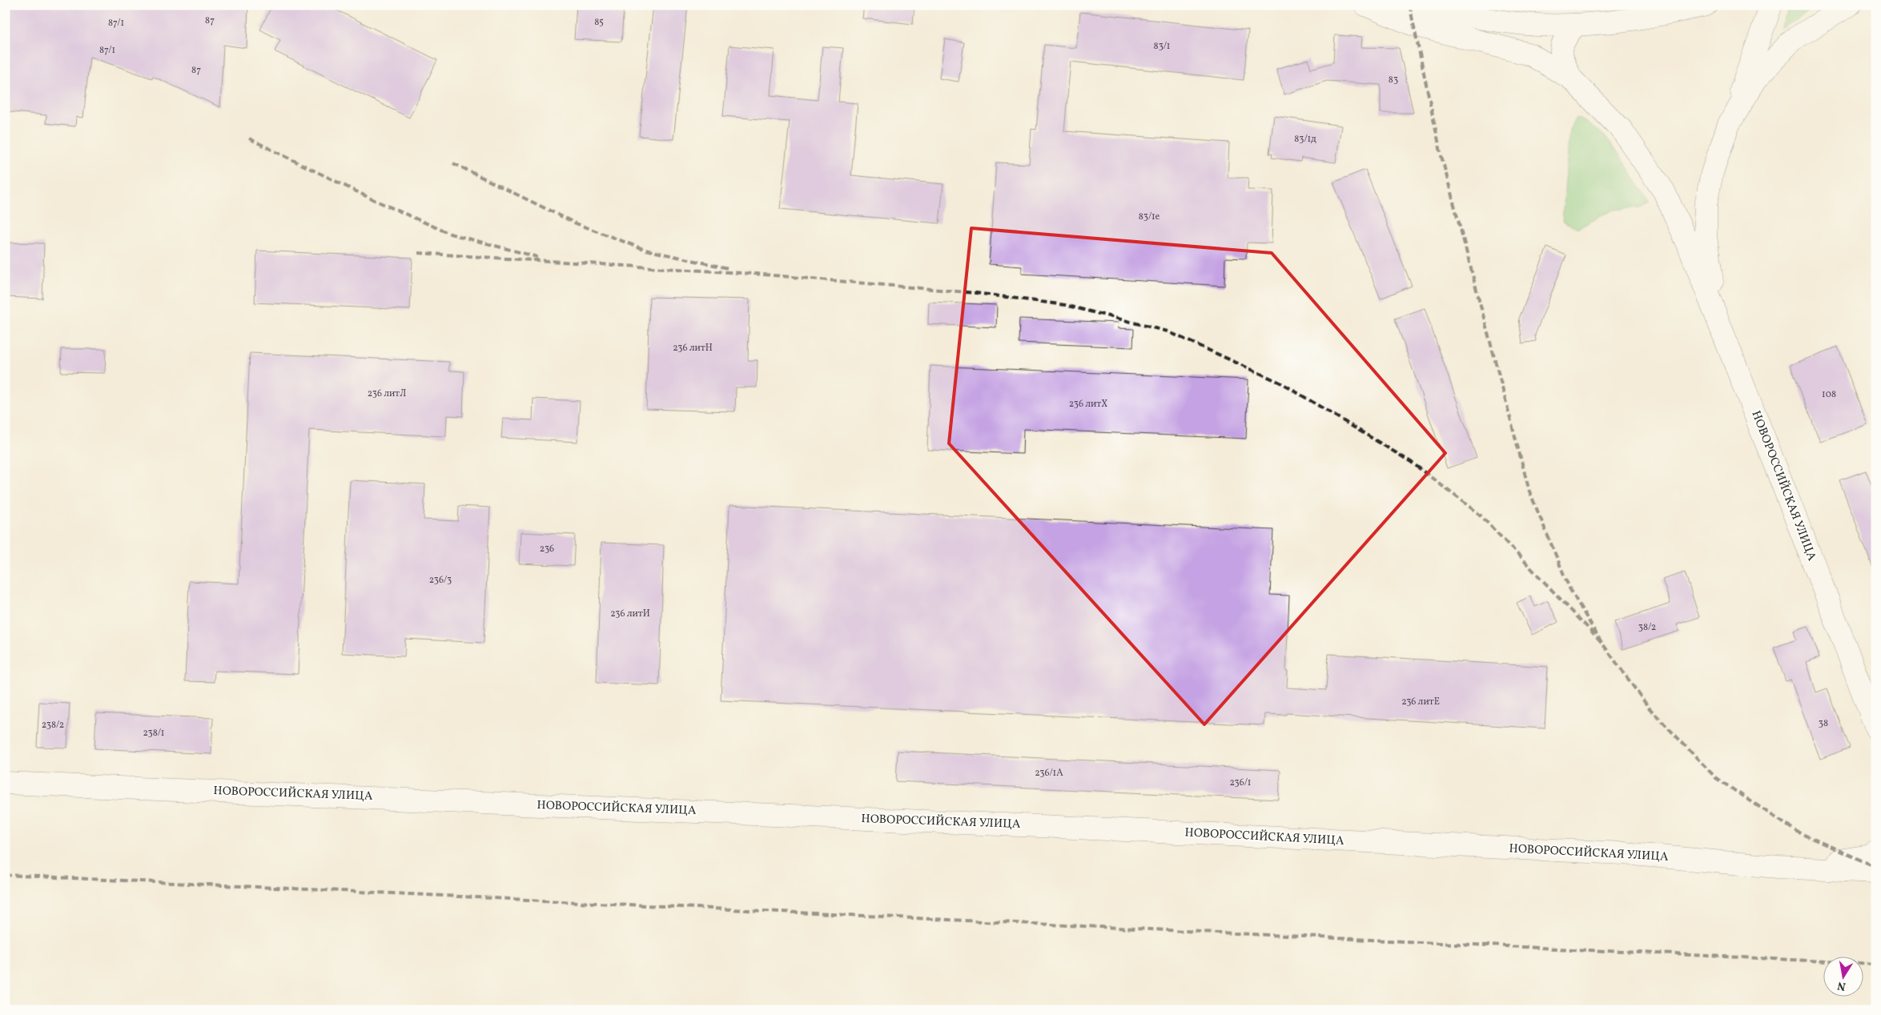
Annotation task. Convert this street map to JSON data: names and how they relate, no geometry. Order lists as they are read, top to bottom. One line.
{"streets":{"street":["НОВОРОССИЙСКАЯ УЛИЦА"]},"house_numbers":["87","85","87/1","83/1","87/1","87","83","83/1д","83/1е","236 литН","236 литЛ","108","236 литХ","236","236/3","236 литИ","38/2","236 литЕ","38","238/2","238/1","236/1А","236/1"],"north":"bottom"}
